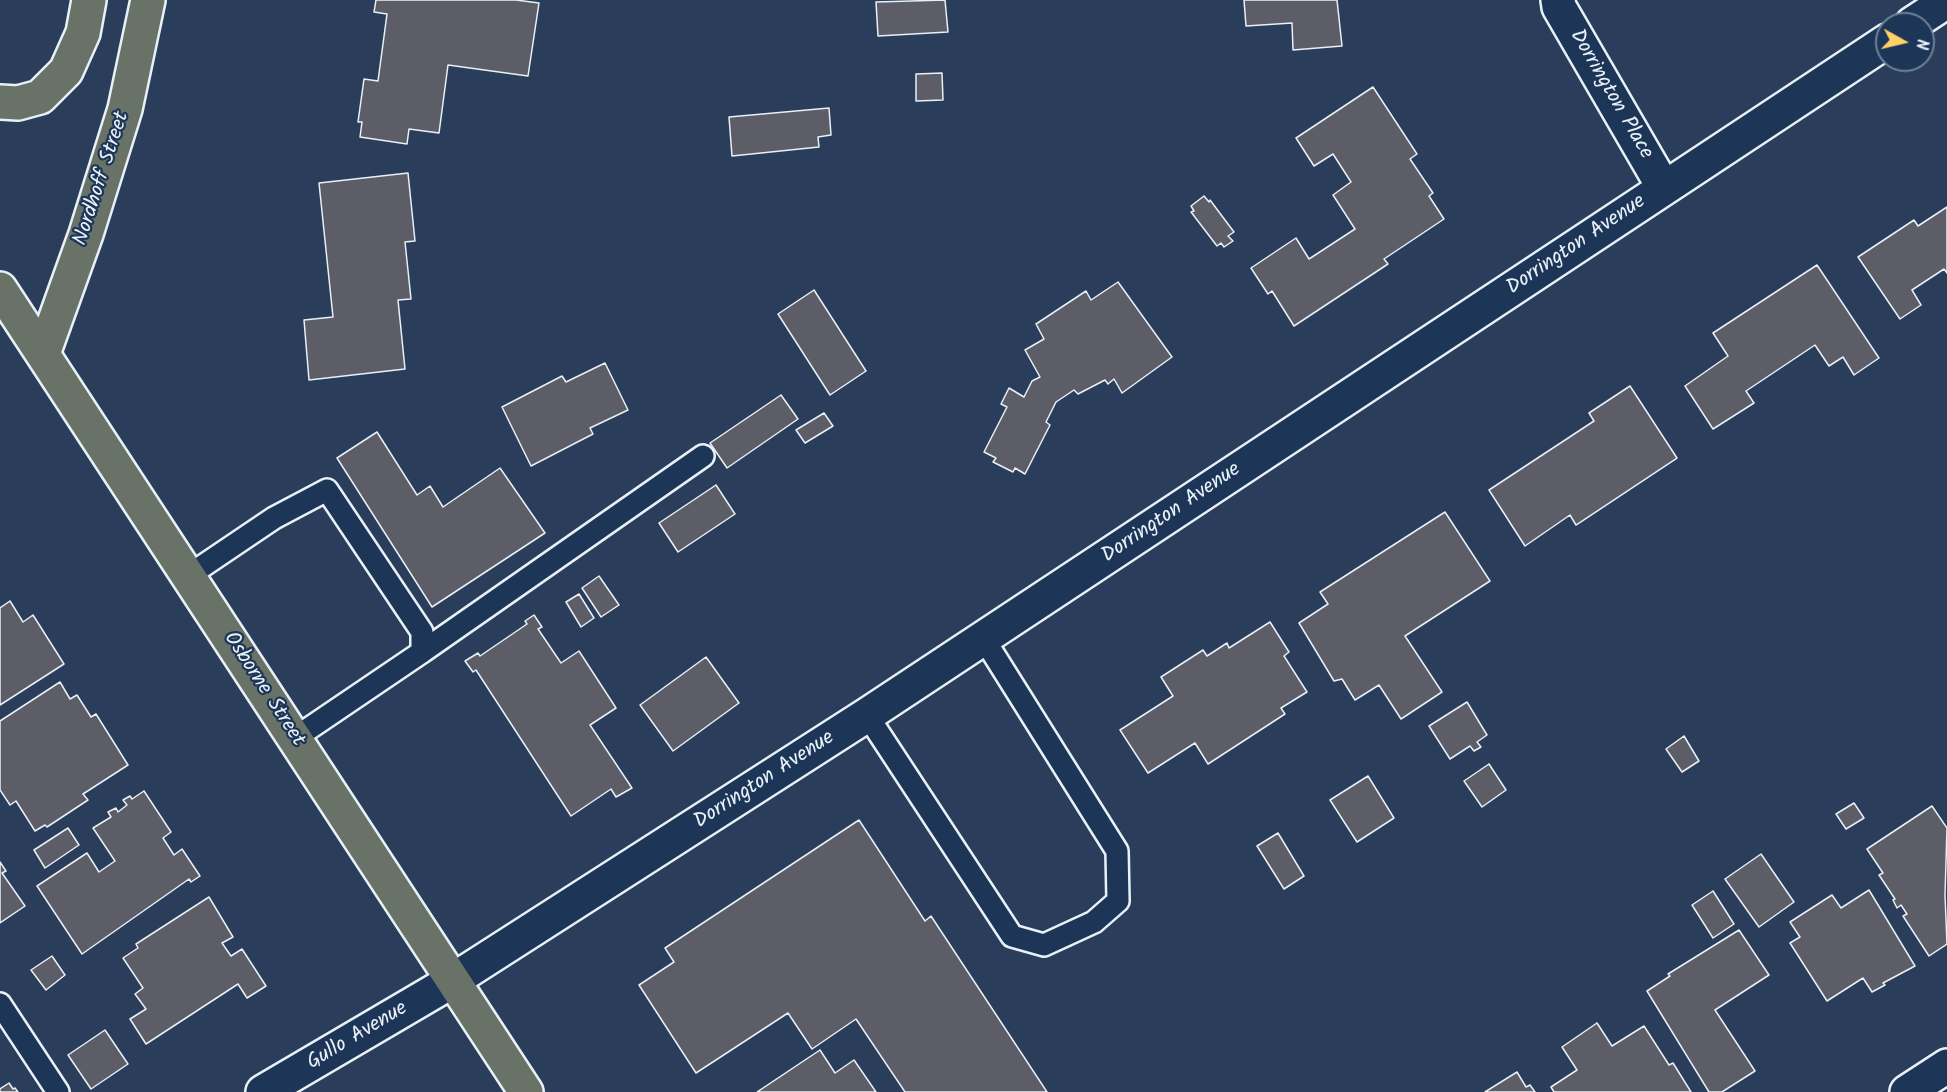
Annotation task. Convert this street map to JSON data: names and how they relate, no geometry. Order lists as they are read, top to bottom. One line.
{"streets":{"main road":["Nordhoff Street","Osborne Street"],"street":["Dorrington Place","Dorrington Avenue","Gullo Avenue"]},"crossings":[["Dorrington Place","Dorrington Avenue"],["Nordhoff Street","Osborne Street"],["Dorrington Avenue","Osborne Street"],["Dorrington Avenue","Gullo Avenue"],["Osborne Street","Gullo Avenue"]],"north":"right"}
